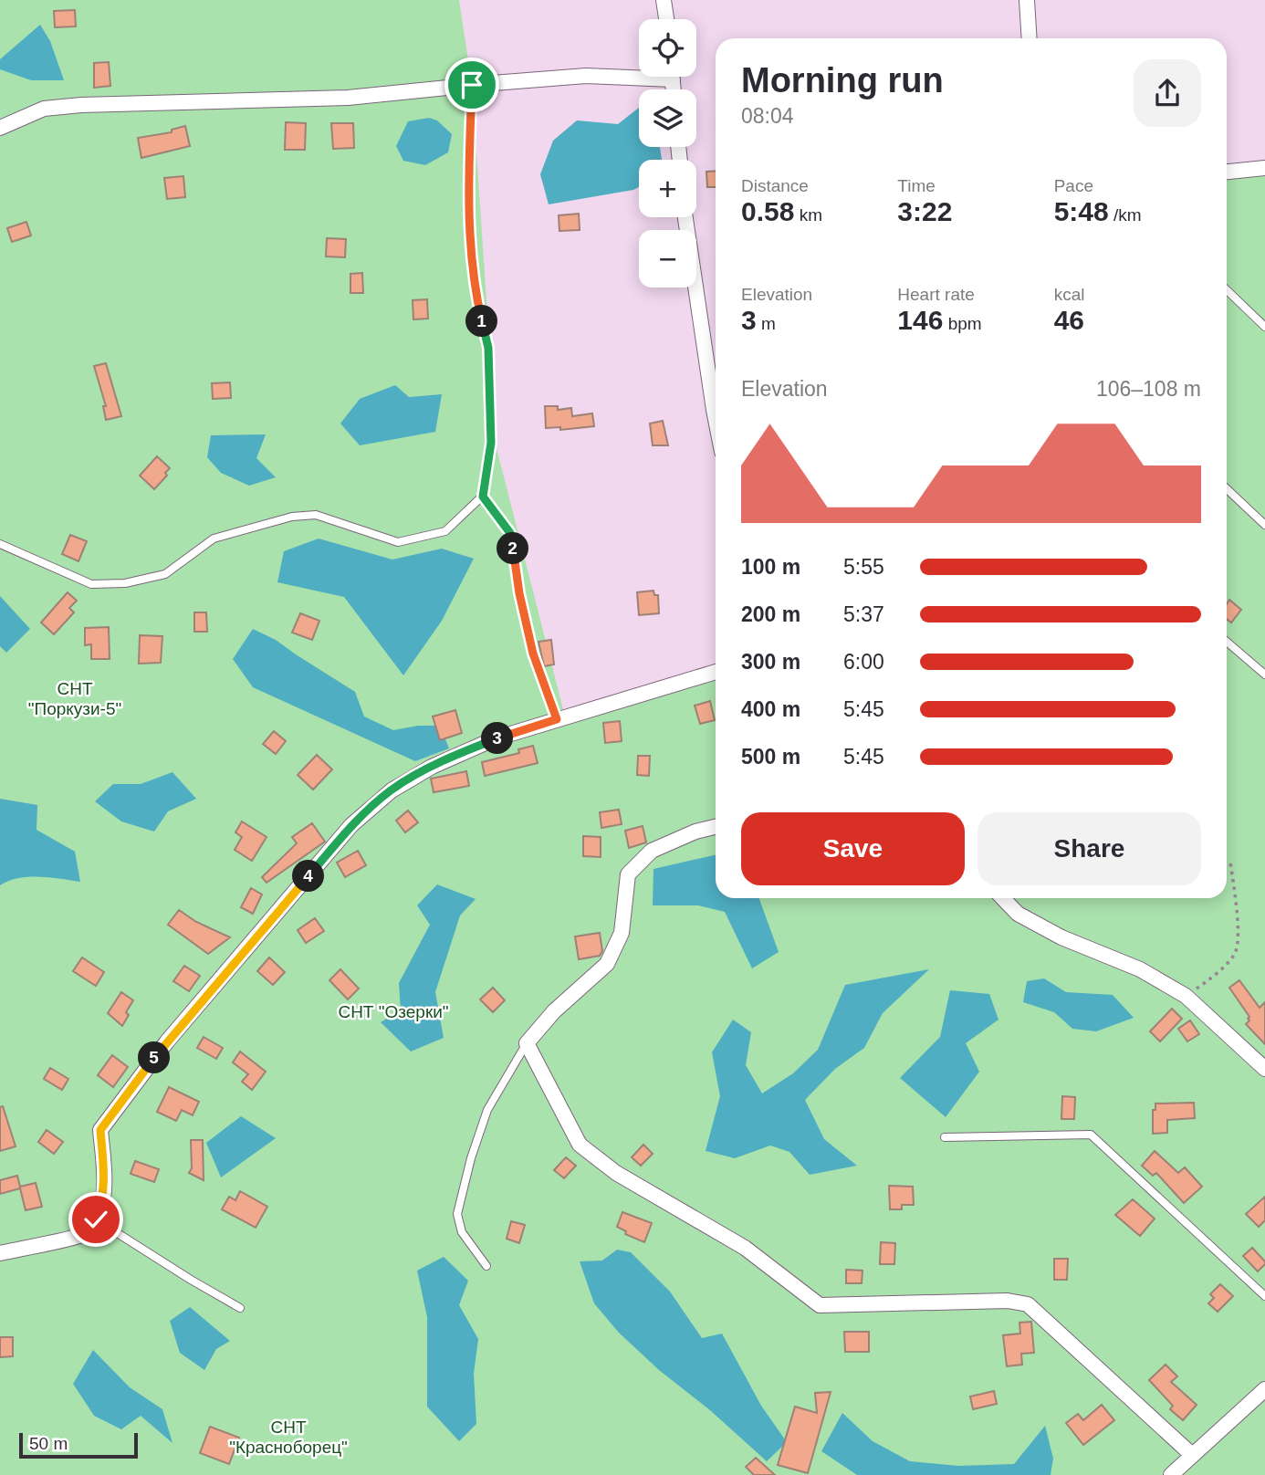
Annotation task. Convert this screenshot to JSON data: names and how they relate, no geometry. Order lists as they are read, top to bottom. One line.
{"parks":["СНТ \"Поркузи-5\"","СНТ \"Озерки\"","СНТ \"Красноборец\""],"scale_bar":"50 m","page":{"map_buttons":["+","−"],"heading":["Morning run","08:04"],"stats":[["Distance","0.58 km"],["Time","3:22"],["Pace","5:48 /km"],["Elevation","3 m"],["Heart rate","146 bpm"],["kcal","46"]],"pins":["1","2","3","4","5"],"chart":["Elevation","106–108 m"],"list":[{"name":"100 m","note":"5:55"},{"name":"200 m","note":"5:37"},{"name":"300 m","note":"6:00"},{"name":"400 m","note":"5:45"},{"name":"500 m","note":"5:45"}],"buttons":["Save","Share"],"scale":"50 m"}}
